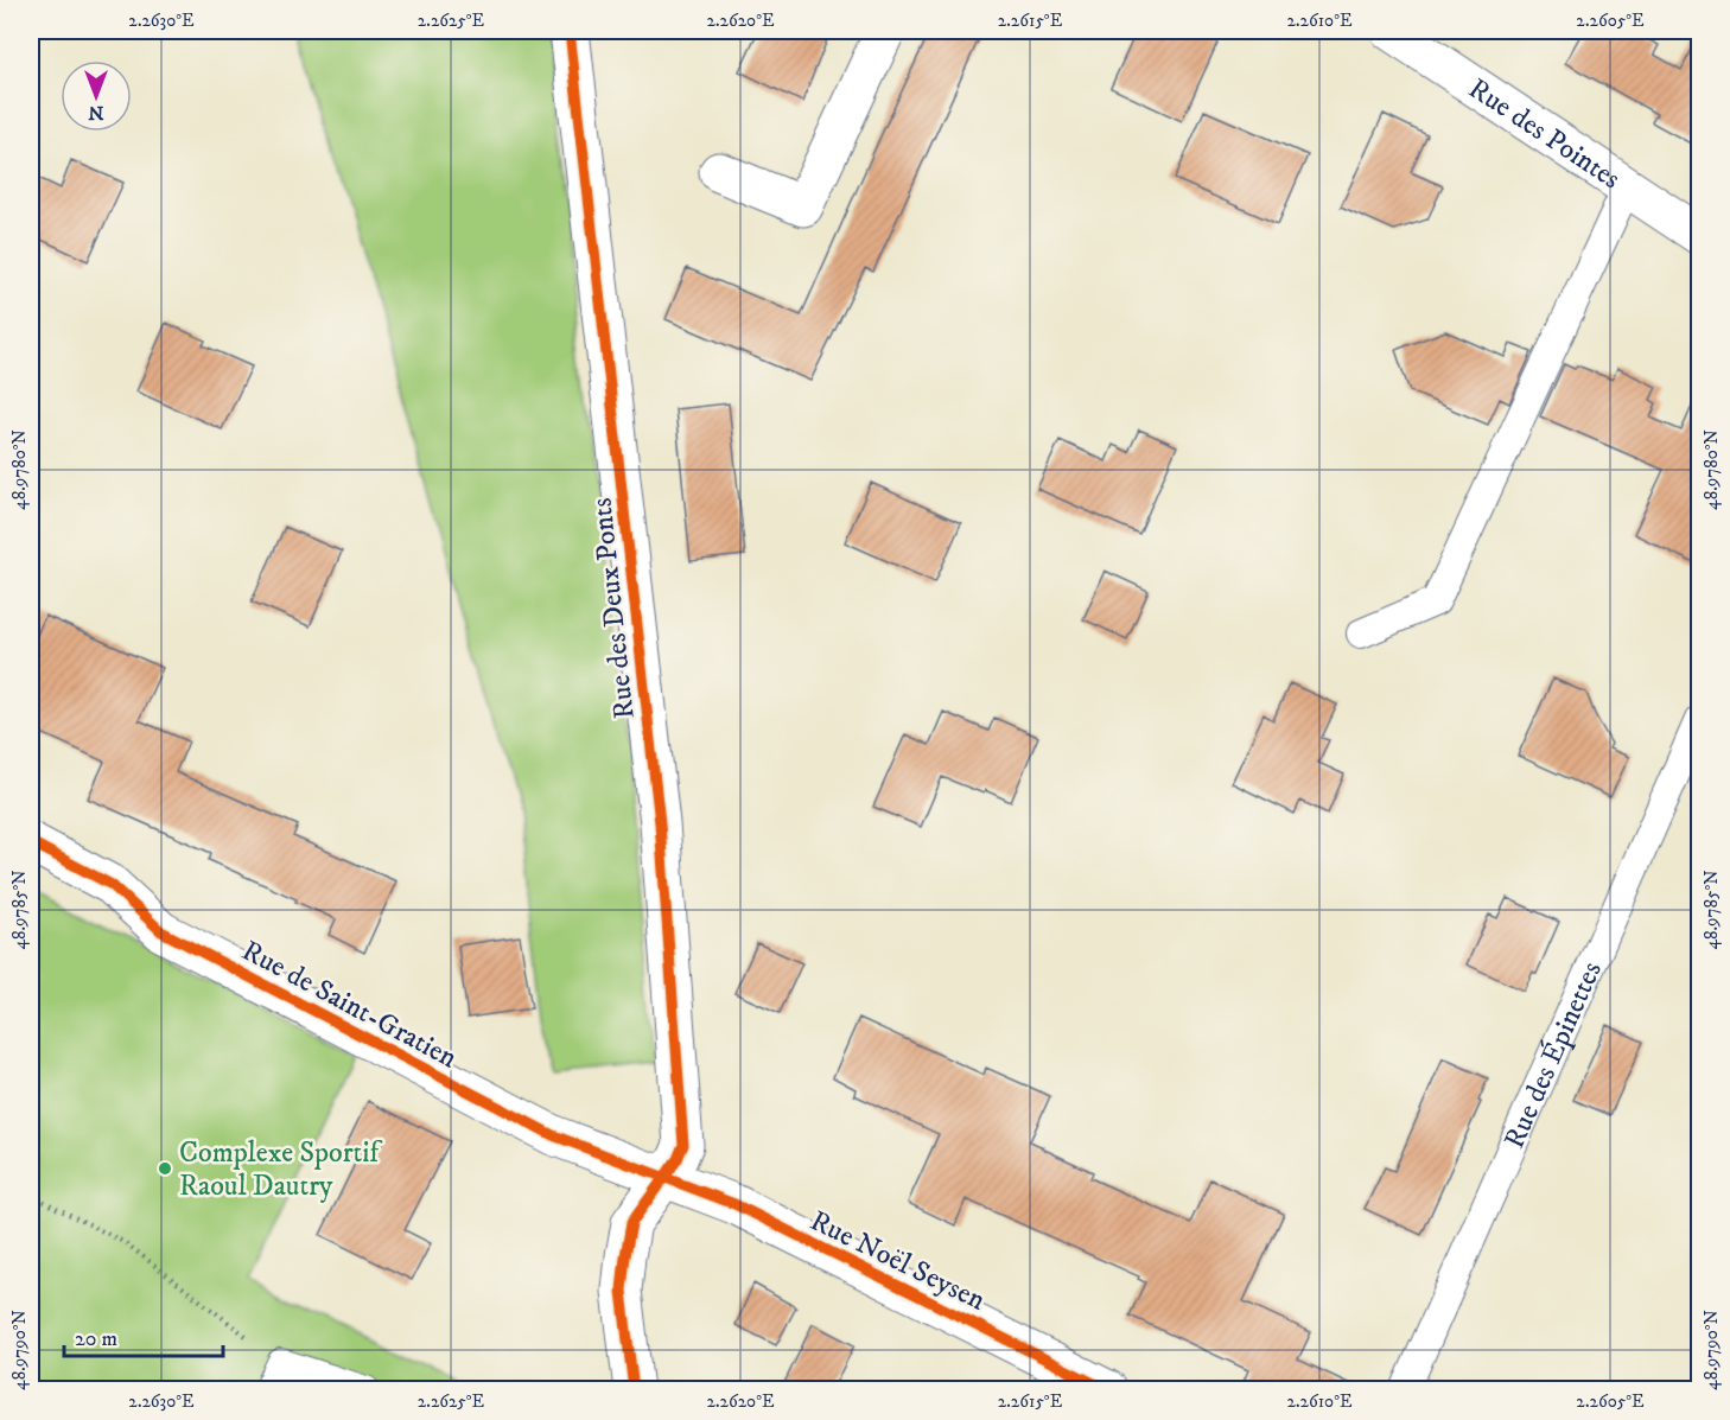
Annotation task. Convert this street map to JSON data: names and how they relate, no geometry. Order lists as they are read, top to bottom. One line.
{"streets":{"street":["Rue des Pointes","Rue des Deux Ponts","Rue de Saint-Gratien","Rue Noël Seysen"],"lane":["Rue des Épinettes"]},"crossings":[["Rue des Deux Ponts","Rue de Saint-Gratien"],["Rue des Deux Ponts","Rue Noël Seysen"],["Rue de Saint-Gratien","Rue Noël Seysen"]],"places":["Complexe Sportif Raoul Dautry"],"scale_bar":"20 m","north":"bottom","coordinates":["2.2630°E","2.2625°E","2.2620°E","2.2615°E","2.2610°E","2.2605°E","48.9780°N","48.9785°N","48.9790°N"]}
